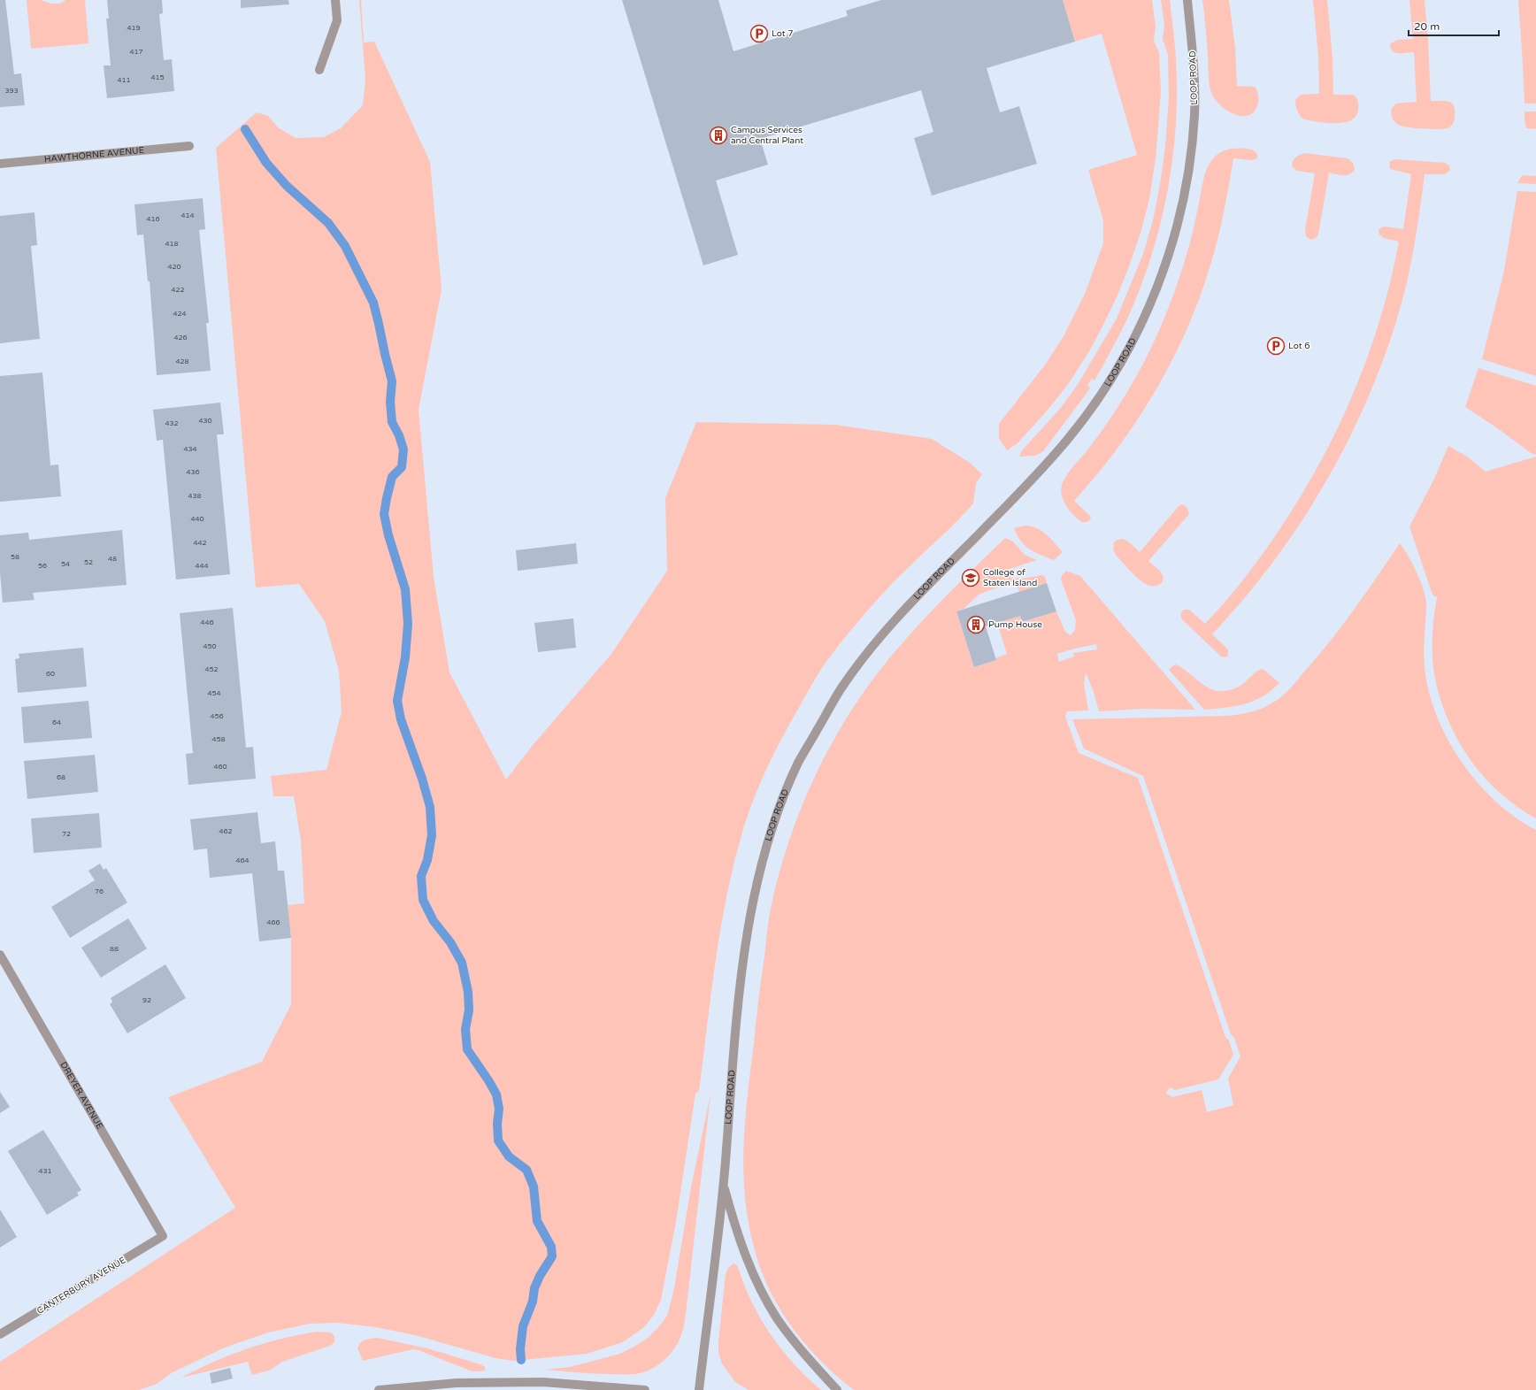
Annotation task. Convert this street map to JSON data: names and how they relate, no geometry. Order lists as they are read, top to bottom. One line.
{"streets":{"street":["LOOP ROAD","HAWTHORNE AVENUE","DREYER AVENUE","CANTERBURY AVENUE"]},"crossings":[["DREYER AVENUE","CANTERBURY AVENUE"]],"places":{"parking":["Lot 7","Lot 6"],"building":["Campus Services and Central Plant","Pump House"],"school or university":["College of Staten Island"]},"house_numbers":["419","417","415","411","393","414","416","418","420","422","424","426","428","430","432","434","436","438","440","442","58","48","52","54","56","444","446","450","452","60","454","456","64","458","460","68","462","72","464","76","466","88","92","431"],"scale_bar":"20 m"}
